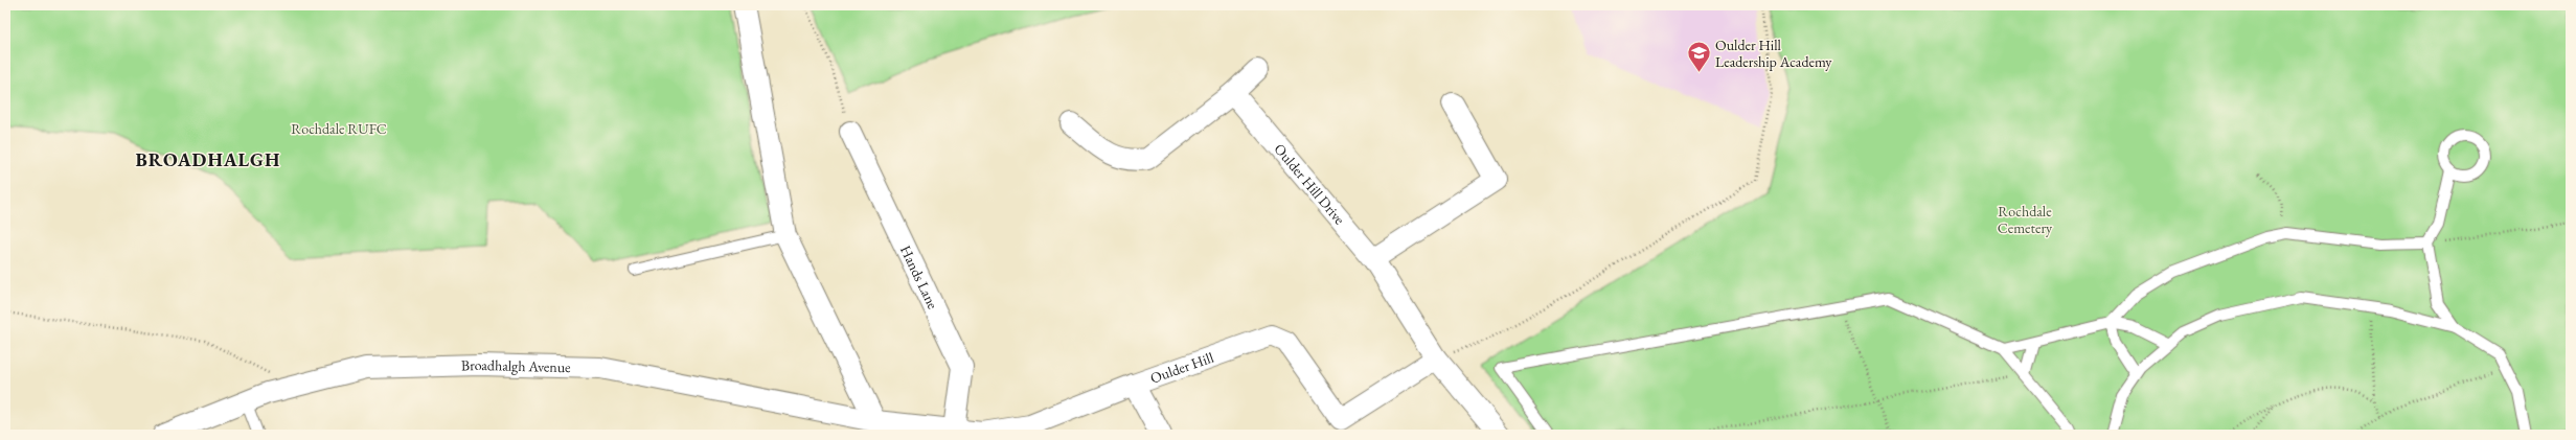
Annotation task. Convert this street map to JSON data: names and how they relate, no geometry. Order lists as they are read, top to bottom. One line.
{"streets":{"street":["Oulder Hill Drive","Hands Lane","Broadhalgh Avenue","Oulder Hill"]},"crossings":[["Oulder Hill Drive","Oulder Hill"],["Hands Lane","Oulder Hill"],["Broadhalgh Avenue","Oulder Hill"]],"districts":["BROADHALGH"],"parks":["Rochdale RUFC","Rochdale Cemetery"],"places":{"school or university":["Oulder Hill Leadership Academy"]}}
